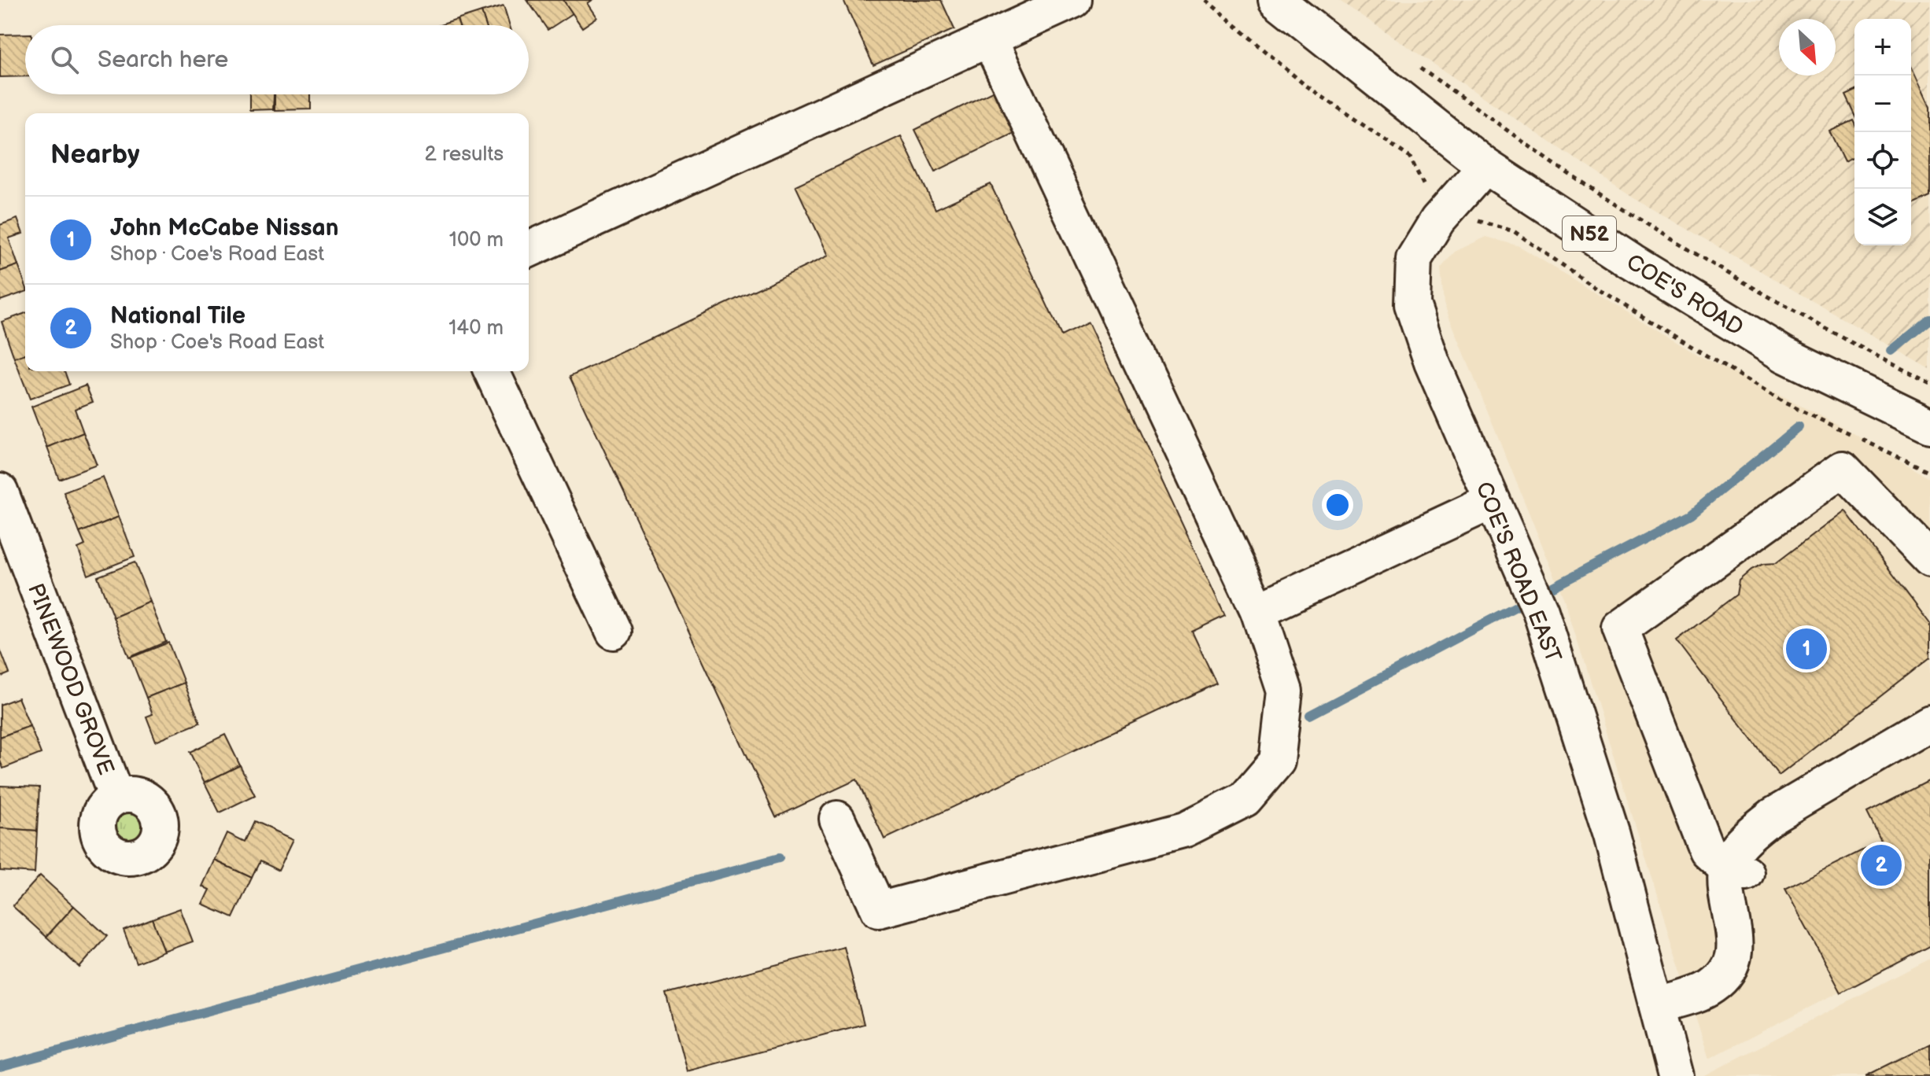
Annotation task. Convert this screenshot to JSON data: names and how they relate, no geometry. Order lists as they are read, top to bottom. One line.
{"streets":{"street":["N52","COE'S ROAD","COE'S ROAD EAST","PINEWOOD GROVE"]},"crossings":[["COE'S ROAD","COE'S ROAD EAST"]],"north":"bottom right","page":{"map_buttons":["+","−"],"search":"Search here","heading":["Nearby","2 results"],"list":[{"mark":"1","name":"John McCabe Nissan","note":"Shop · Coe's Road East","value":"100 m"},{"mark":"2","name":"National Tile","note":"Shop · Coe's Road East","value":"140 m"}],"pins":["1","2"]}}
